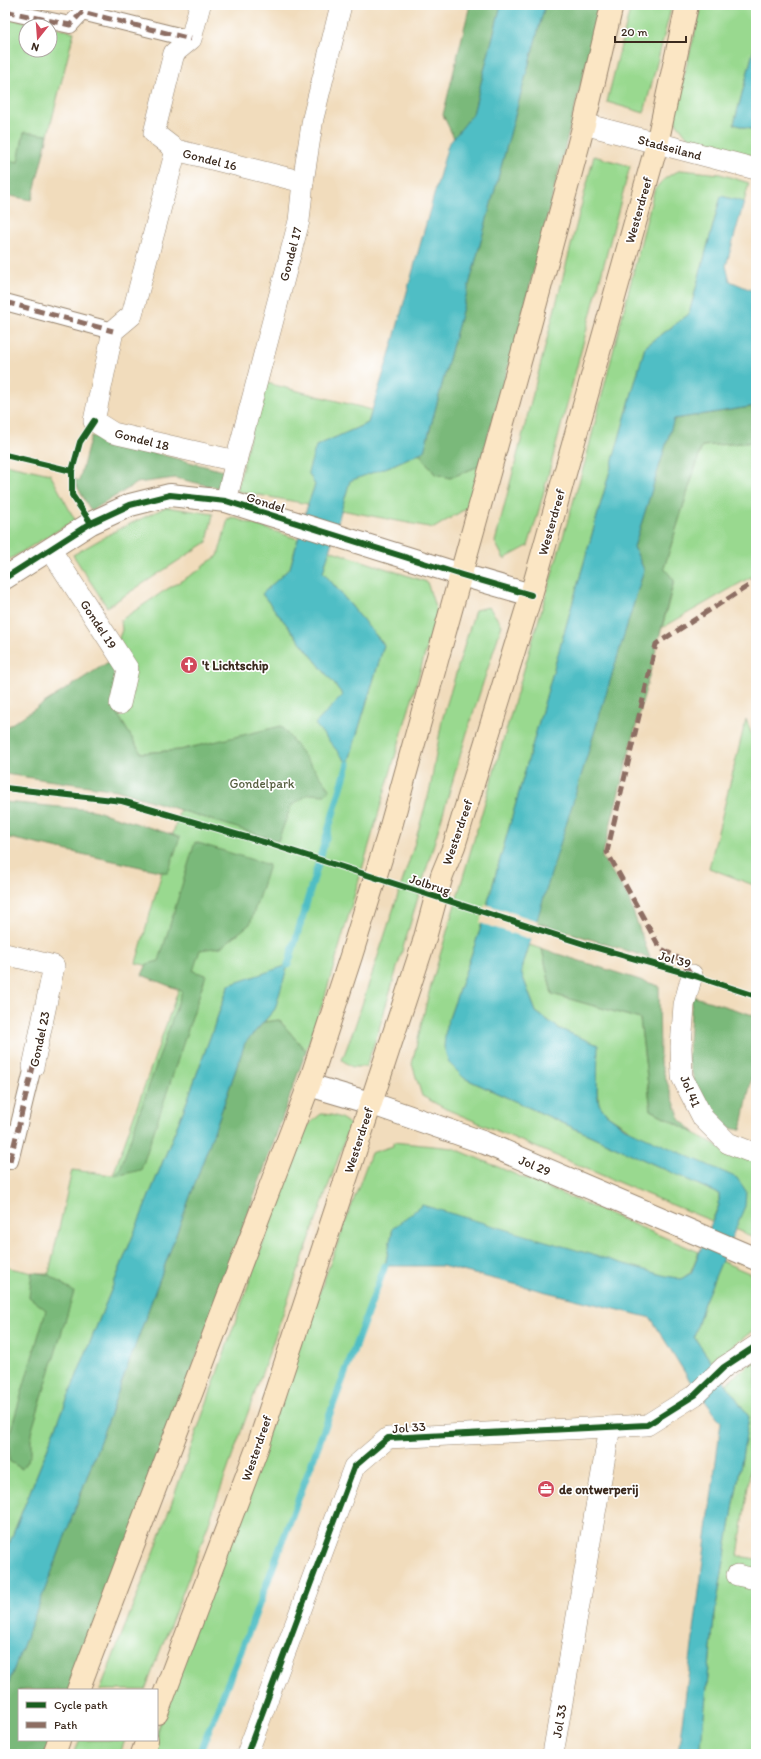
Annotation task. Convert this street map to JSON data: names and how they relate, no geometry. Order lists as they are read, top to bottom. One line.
{"streets":{"main road":["Westerdreef"],"street":["Stadseiland","Gondel 16","Gondel 17","Gondel 18","Gondel","Gondel 19","Gondel 23","Jol 41","Jol 29","Jol 33"],"cycle path":["Jolbrug"]},"crossings":[["Stadseiland","Westerdreef"],["Gondel 16","Gondel 17"],["Westerdreef","Gondel"],["Westerdreef","Jol 29"],["Gondel 17","Gondel 18"],["Gondel 17","Gondel"],["Gondel","Gondel 19"]],"parks":["Gondelpark"],"places":{"church":["'t Lichtschip"],"office":["de ontwerperij"]},"legend":["Cycle path","Path"],"scale_bar":"20 m","north":"bottom"}
